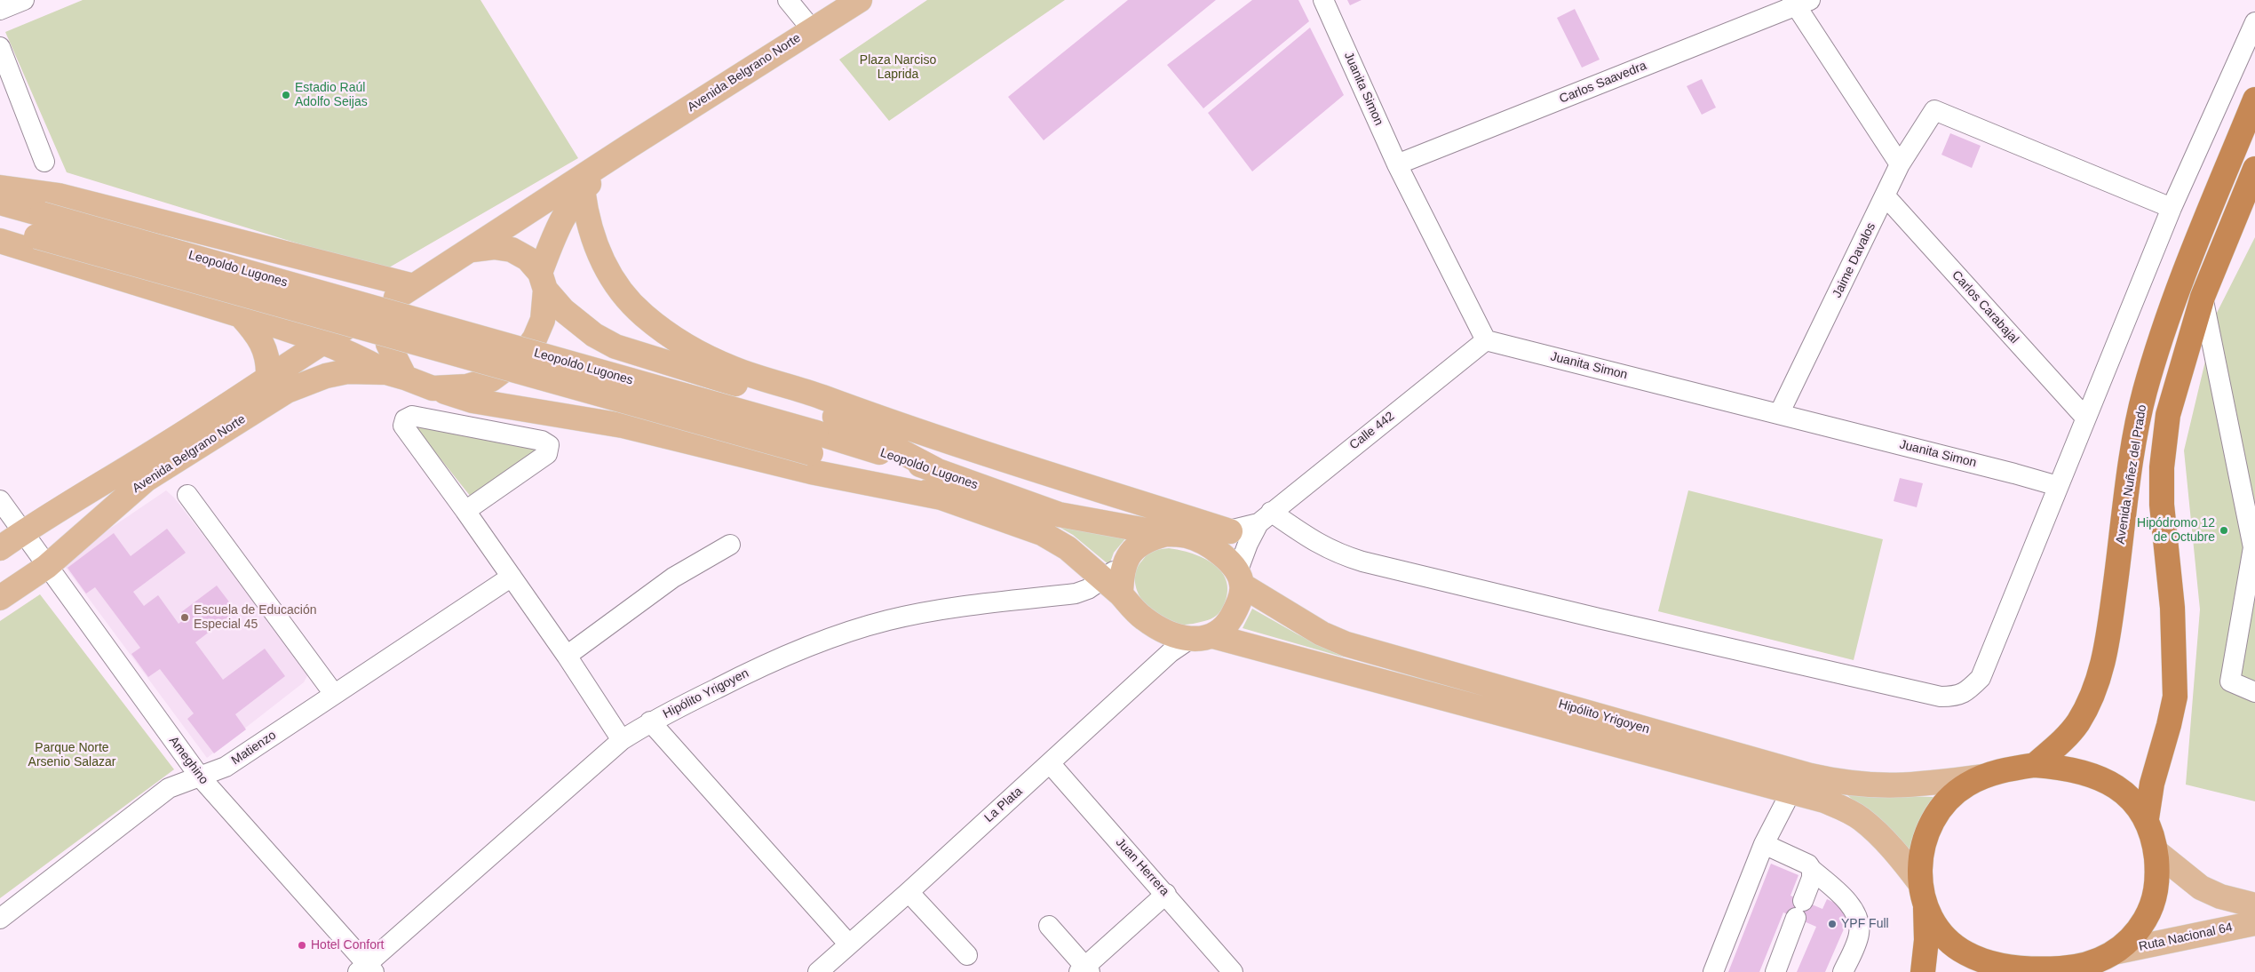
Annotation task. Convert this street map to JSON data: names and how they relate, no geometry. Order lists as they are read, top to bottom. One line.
{"streets":{"highway":["Avenida Nuñez del Prado"],"main road":["Avenida Belgrano Norte","Leopoldo Lugones","Hipólito Yrigoyen","Ruta Nacional 64"],"street":["Carlos Saavedra","Juanita Simon","Jaime Davalos","Carlos Carabajal","Calle 442","Matienzo","Ameghino","La Plata","Juan Herrera"]},"crossings":[["Avenida Belgrano Norte","Ameghino"],["Carlos Saavedra","Juanita Simon"],["Juanita Simon","Jaime Davalos"],["Juanita Simon","Calle 442"],["Jaime Davalos","Carlos Carabajal"],["Leopoldo Lugones","Calle 442"],["Leopoldo Lugones","Hipólito Yrigoyen"],["Leopoldo Lugones","La Plata"],["Calle 442","Hipólito Yrigoyen"],["Calle 442","La Plata"],["Hipólito Yrigoyen","Ameghino"],["Hipólito Yrigoyen","La Plata"],["Matienzo","Ameghino"],["La Plata","Juan Herrera"]],"parks":["Plaza Narciso Laprida","Parque Norte Arsenio Salazar"],"places":["Estadio Raúl Adolfo Seijas","Hipódromo 12 de Octubre","Escuela de Educación Especial 45","YPF Full","Hotel Confort"]}
